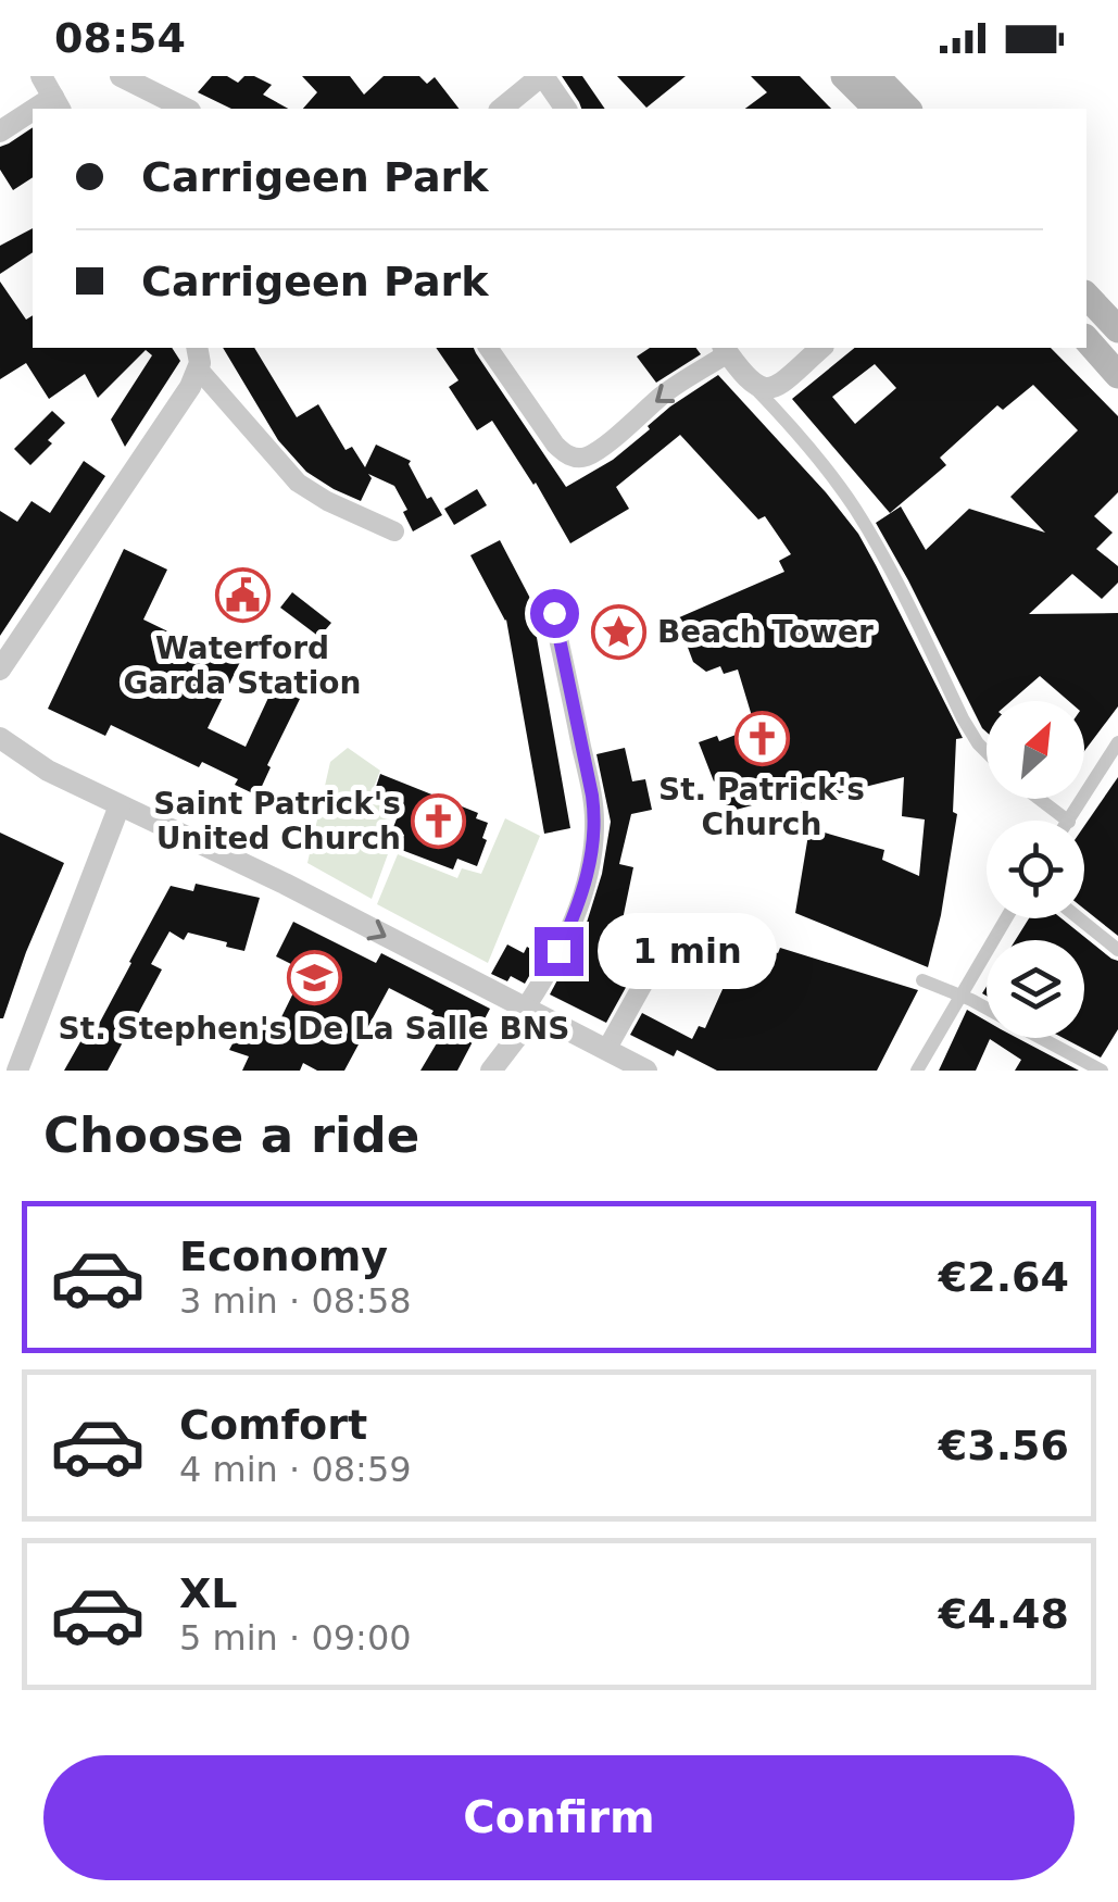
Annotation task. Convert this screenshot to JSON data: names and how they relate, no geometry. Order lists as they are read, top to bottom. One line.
{"places":{"public building":["Waterford Garda Station"],"place":["Beach Tower"],"church":["St. Patrick's Church","Saint Patrick's United Church"],"school or university":["St. Stephen's De La Salle BNS"]},"north":"top right","page":{"status":"08:54","banner":["Carrigeen Park","Carrigeen Park"],"bubble":"1 min","heading":"Choose a ride","list":[{"name":"Economy","note":"3 min · 08:58","value":"€2.64"},{"name":"Comfort","note":"4 min · 08:59","value":"€3.56"},{"name":"XL","note":"5 min · 09:00","value":"€4.48"}],"buttons":"Confirm"}}
